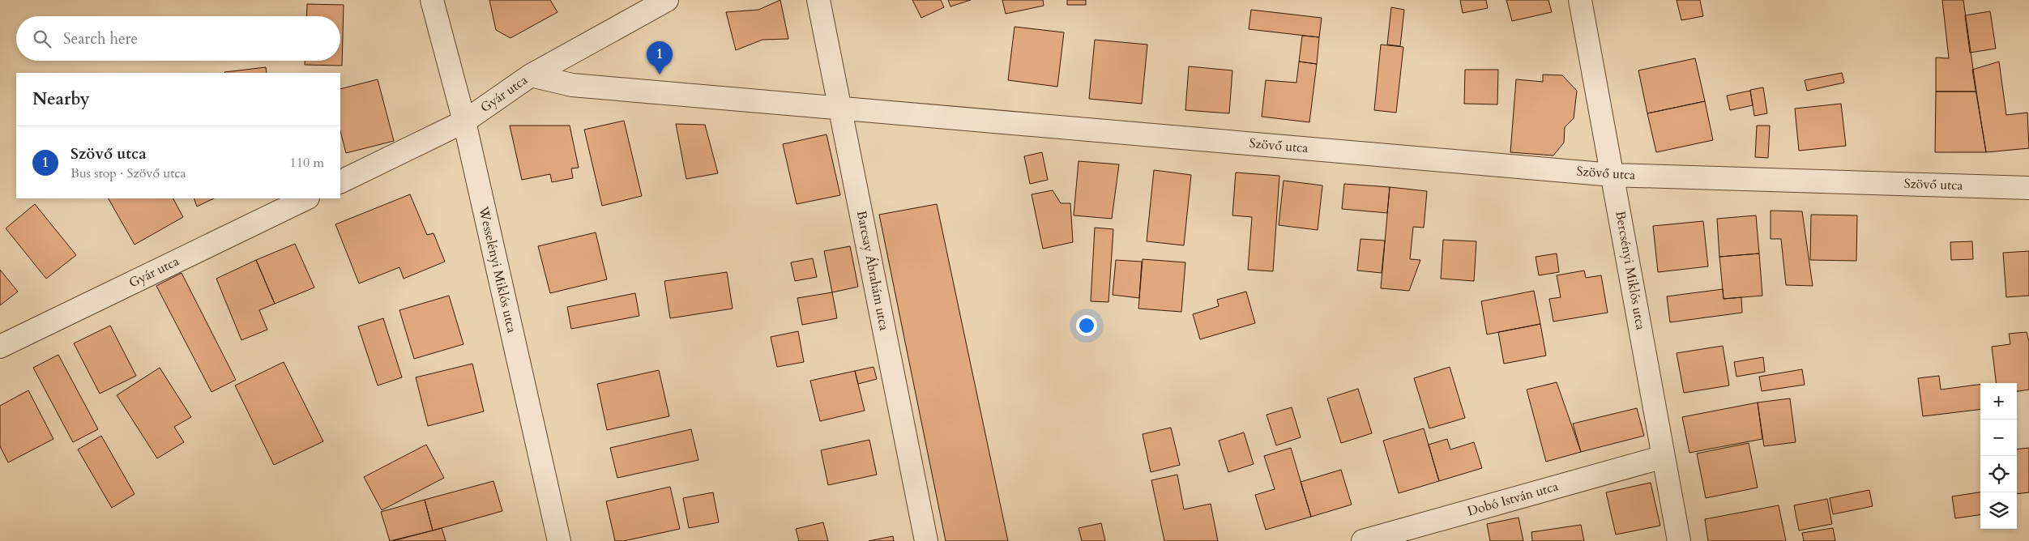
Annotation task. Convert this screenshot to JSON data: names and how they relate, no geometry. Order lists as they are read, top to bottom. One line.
{"streets":{"street":["Gyár utca","Szövő utca","Wesselényi Miklós utca","Barcsay Ábrahám utca","Bercsényi Miklós utca","Dobó István utca"]},"crossings":[["Gyár utca","Szövő utca"],["Gyár utca","Wesselényi Miklós utca"],["Szövő utca","Barcsay Ábrahám utca"],["Szövő utca","Bercsényi Miklós utca"],["Bercsényi Miklós utca","Dobó István utca"]],"page":{"search":"Search here","pins":"1","heading":"Nearby","list":[{"mark":"1","name":"Szövő utca","note":"Bus stop · Szövő utca","value":"110 m"}],"map_buttons":["+","−"]}}
